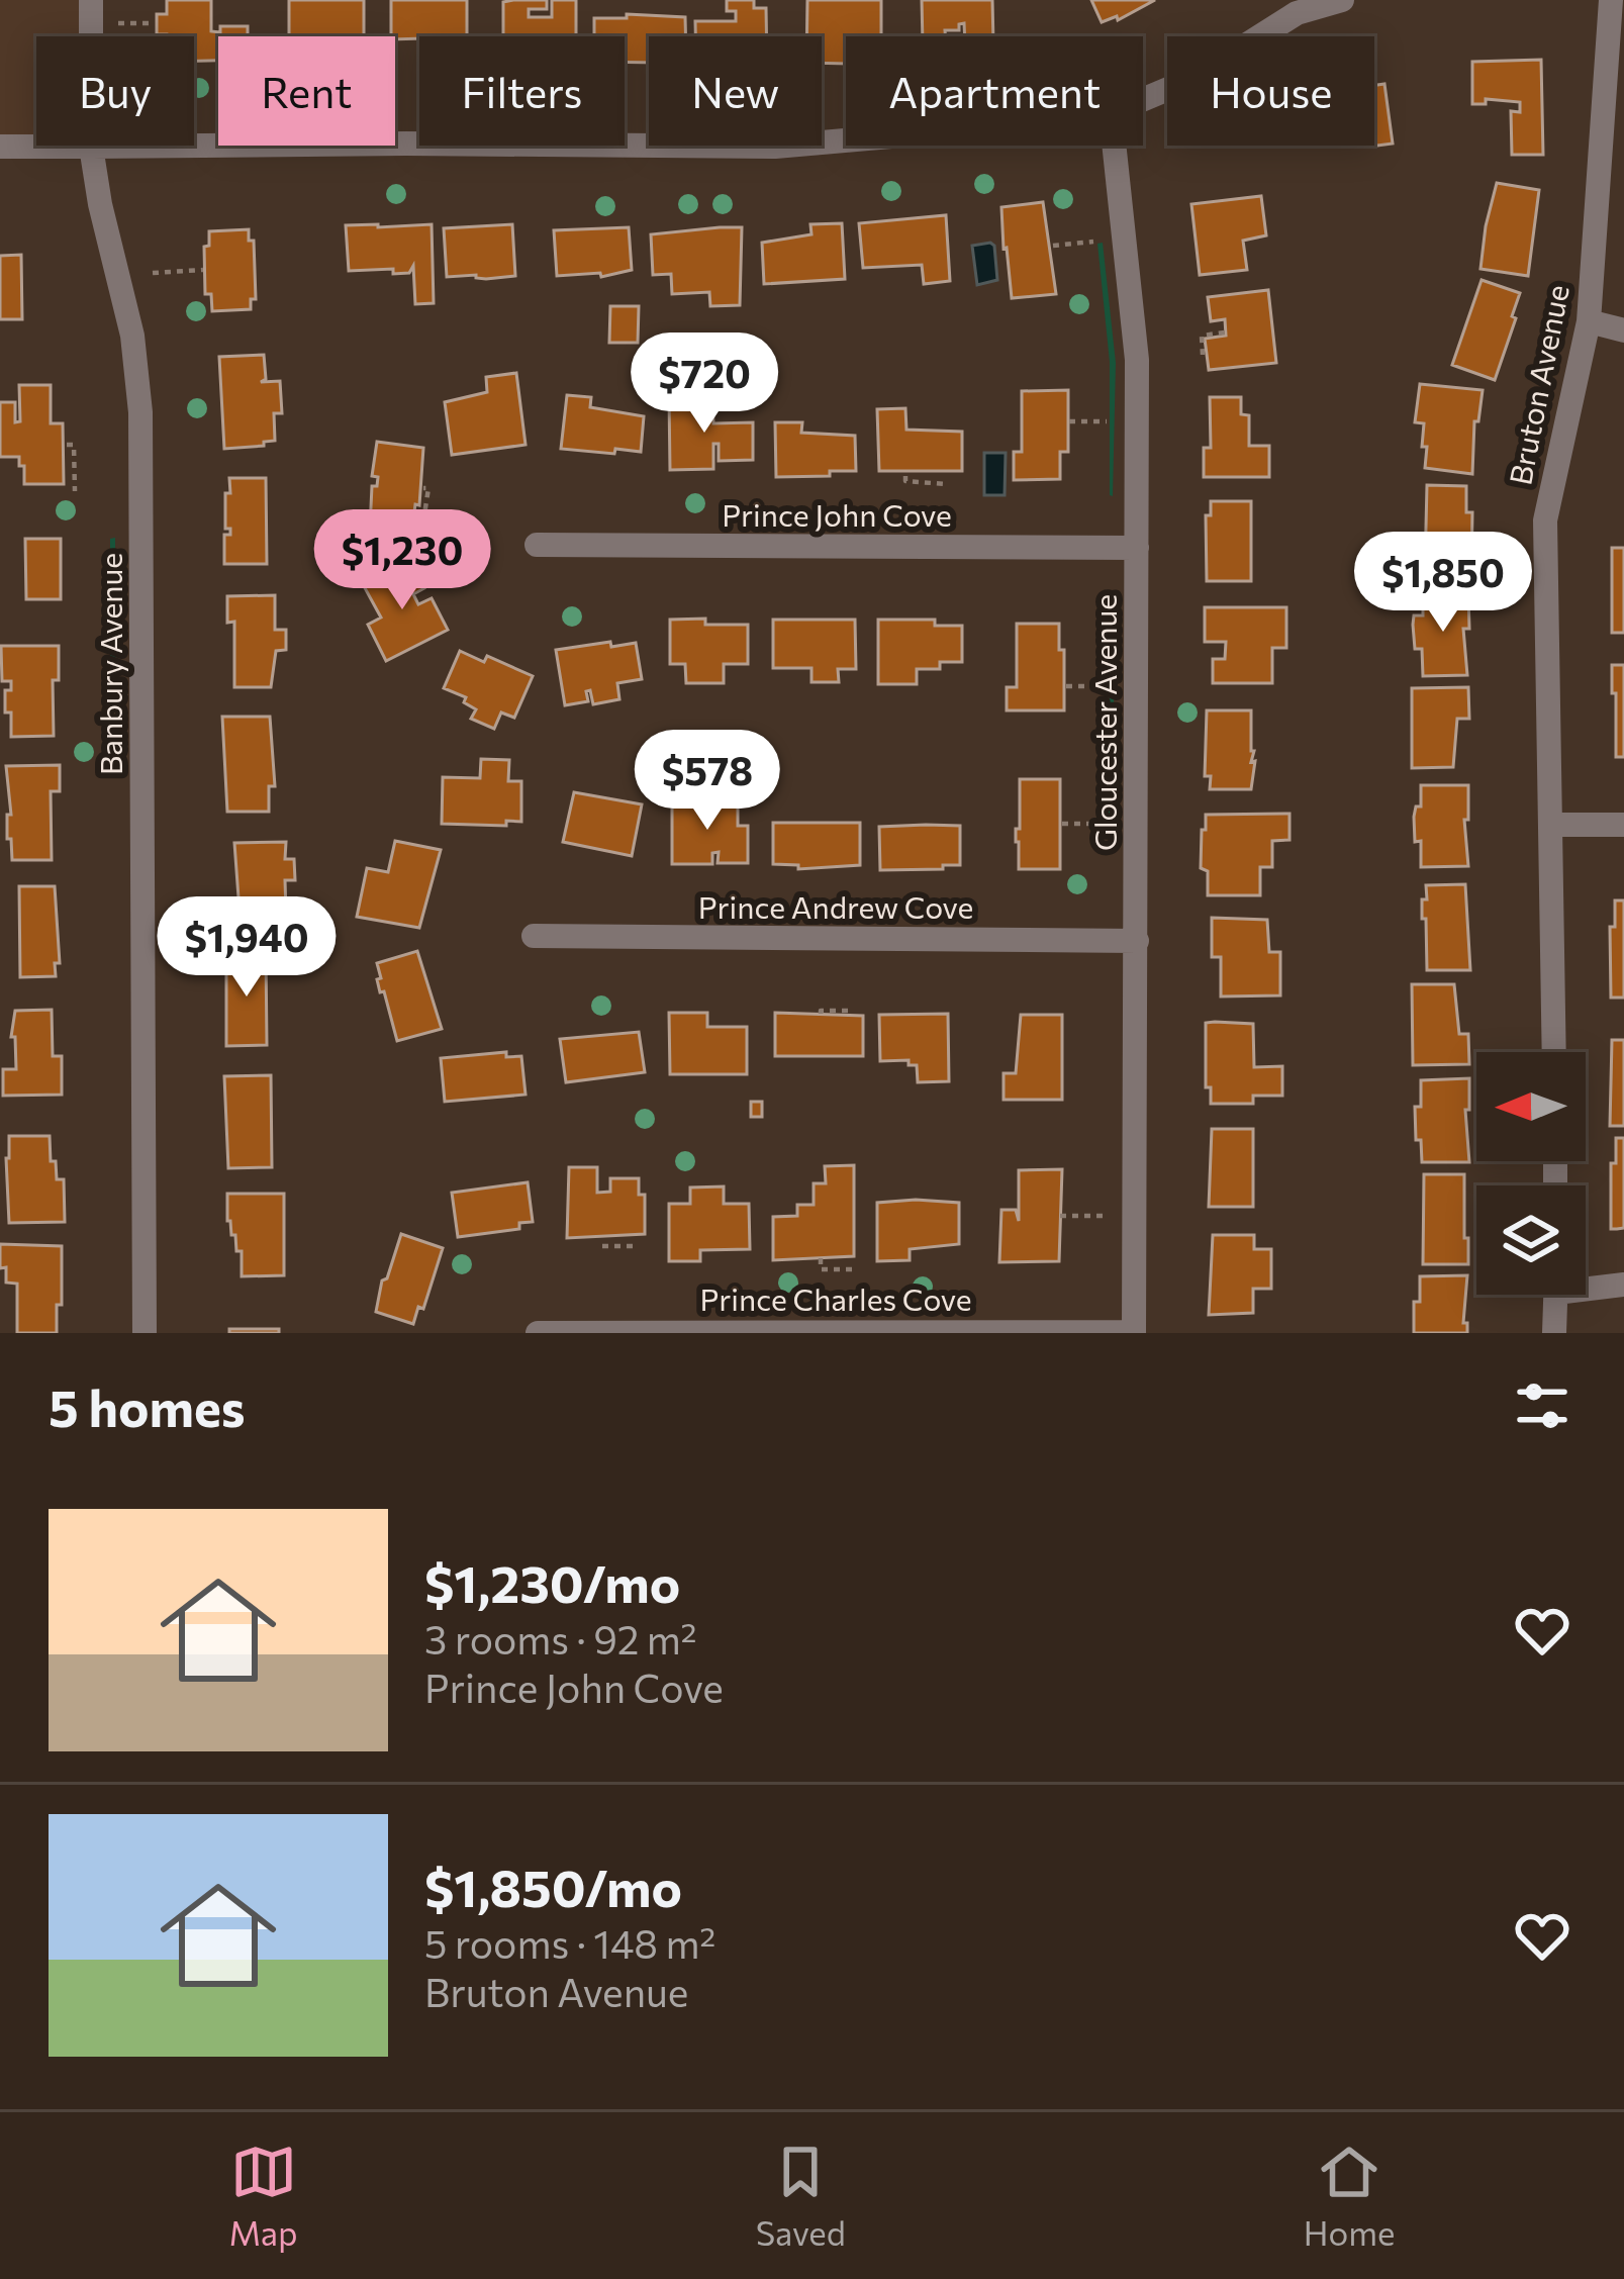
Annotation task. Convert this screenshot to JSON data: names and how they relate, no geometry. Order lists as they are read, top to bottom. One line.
{"streets":{"street":["Bruton Avenue","Prince John Cove","Banbury Avenue","Gloucester Avenue","Prince Andrew Cove","Prince Charles Cove"]},"crossings":[["Prince John Cove","Gloucester Avenue"],["Gloucester Avenue","Prince Andrew Cove"],["Gloucester Avenue","Prince Charles Cove"]],"north":"left","page":{"chip":["Buy","Rent","Filters","New","Apartment","House"],"price":["$720","$1,230","$1,850","$578","$1,940"],"heading":"5 homes","list":[{"name":"$1,230/mo","note":"3 rooms · 92 m² · Prince John Cove"},{"name":"$1,850/mo","note":"5 rooms · 148 m² · Bruton Avenue"}],"tabs":["Map","Saved","Home"]}}
